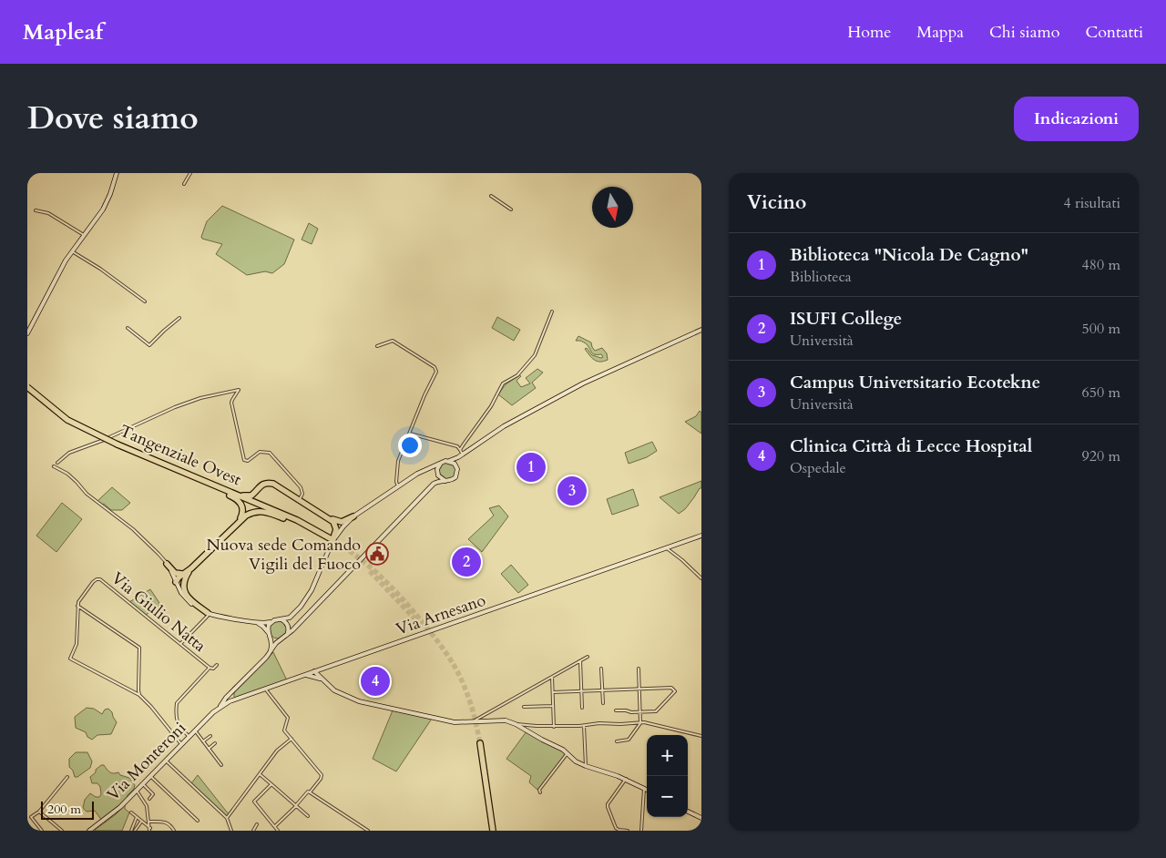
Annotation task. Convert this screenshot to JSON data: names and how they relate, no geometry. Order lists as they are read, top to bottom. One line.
{"streets":{"highway":["Tangenziale Ovest"],"main road":["Via Arnesano","Via Monteroni"],"street":["Via Giulio Natta"]},"crossings":[["Via Arnesano","Via Monteroni"]],"places":{"public building":["Nuova sede Comando Vigili del Fuoco"]},"scale_bar":"200 m","north":"bottom","page":{"header":"Mapleaf","nav":["Home","Mappa","Chi siamo","Contatti"],"title":"Dove siamo","buttons":"Indicazioni","heading":["Vicino","4 risultati"],"list":[{"mark":"1","name":"Biblioteca \"Nicola De Cagno\"","note":"Biblioteca","value":"480 m"},{"mark":"2","name":"ISUFI College","note":"Università","value":"500 m"},{"mark":"3","name":"Campus Universitario Ecotekne","note":"Università","value":"650 m"},{"mark":"4","name":"Clinica Città di Lecce Hospital","note":"Ospedale","value":"920 m"}],"pins":["1","3","2","4"],"map_buttons":["+","−"],"scale":"200 m"}}
